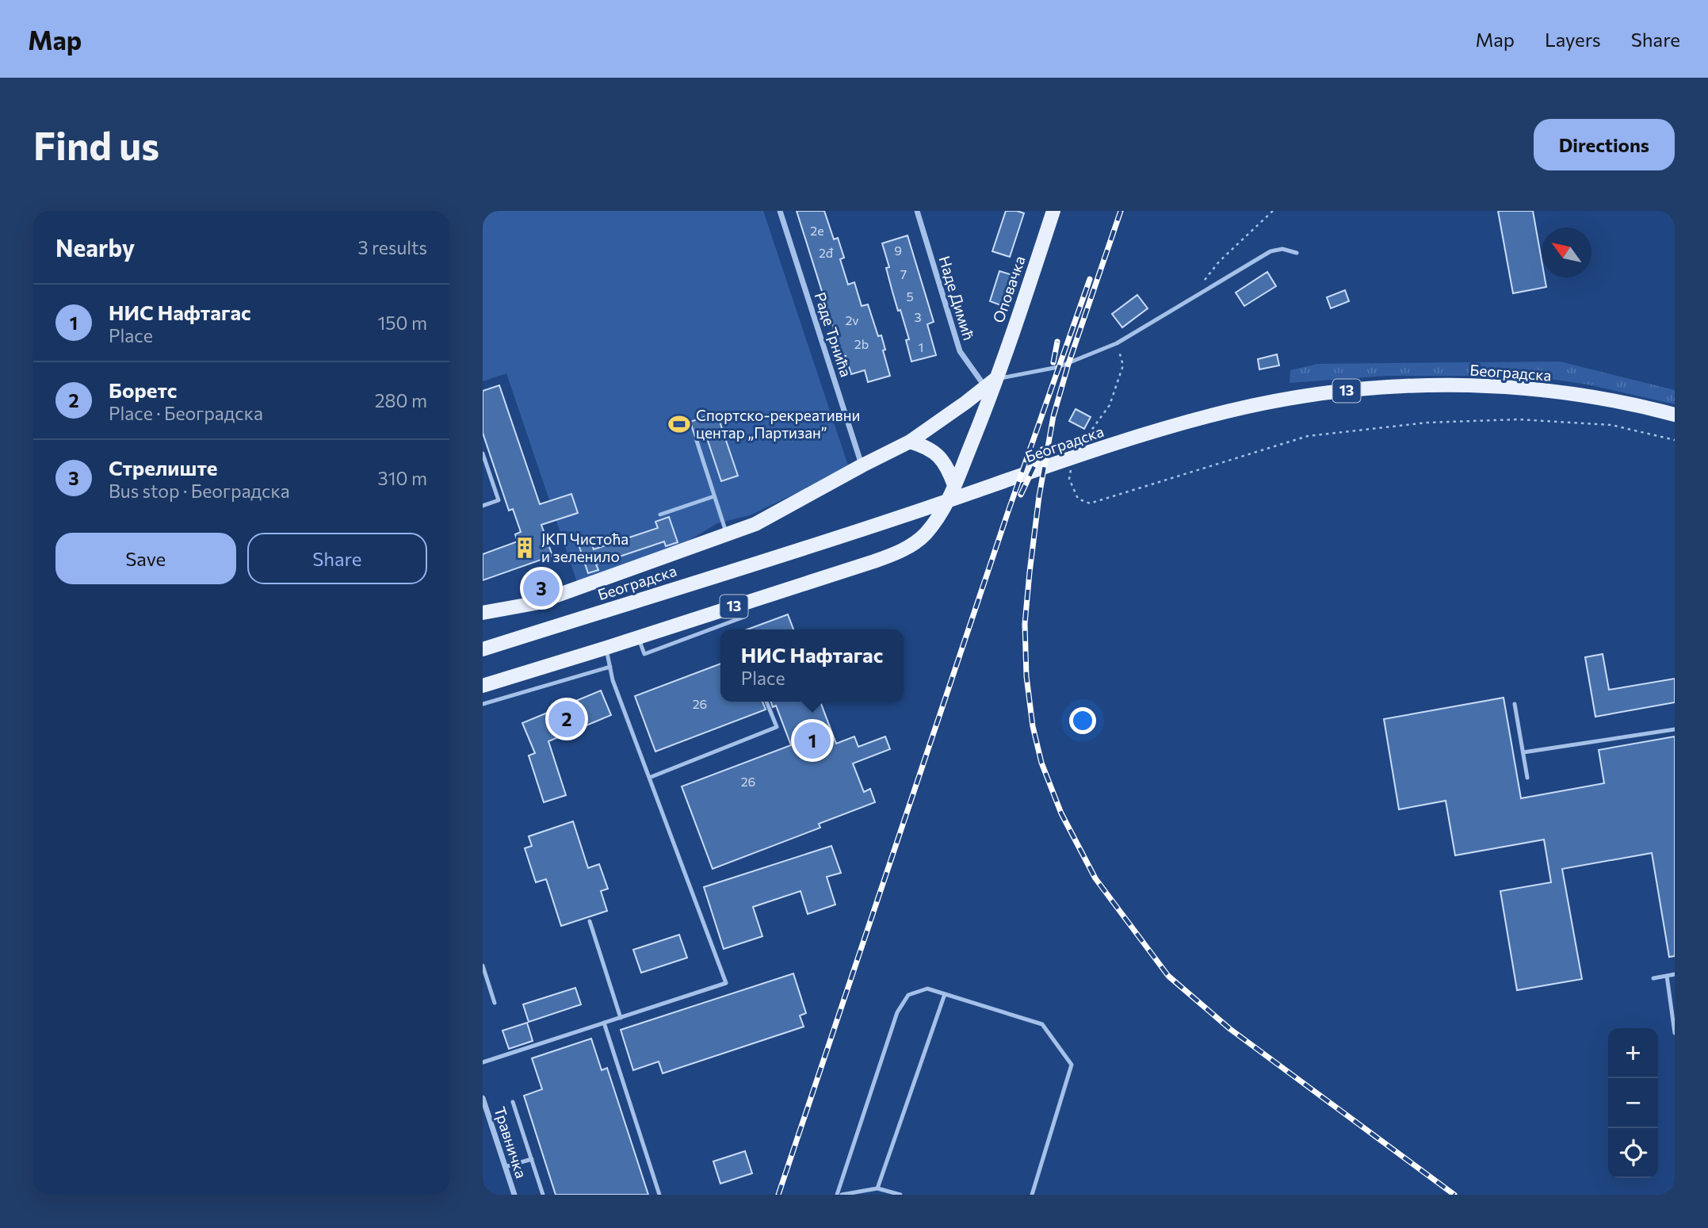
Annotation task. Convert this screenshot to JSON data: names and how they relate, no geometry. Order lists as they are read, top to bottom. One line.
{"streets":{"main road":["Оповачка","Београдска","13"],"street":["Наде Димић","Раде Трнића","Травничка"]},"crossings":[["Оповачка","Наде Димић"],["Оповачка","13"],["Наде Димић","13"]],"places":{"sports":["Спортско-рекреативни центар „Партизан”"],"building":["ЈКП Чистоћа и зеленило"]},"house_numbers":["2e","9","2đ","7","5","3","2v","2b","1","26","26"],"north":"top left","page":{"header":"Map","nav":["Map","Layers","Share"],"buttons":["Directions",["Save","Share"]],"title":"Find us","heading":["Nearby","3 results"],"list":[{"mark":"1","name":"НИС Нафтагас","note":"Place","value":"150 m"},{"mark":"2","name":"Боретс","note":"Place · Београдска","value":"280 m"},{"mark":"3","name":"Стрелиште","note":"Bus stop · Београдска","value":"310 m"}],"pins":["3","2","1"],"popup":["НИС Нафтагас","Place"],"map_buttons":["+","−"]}}
